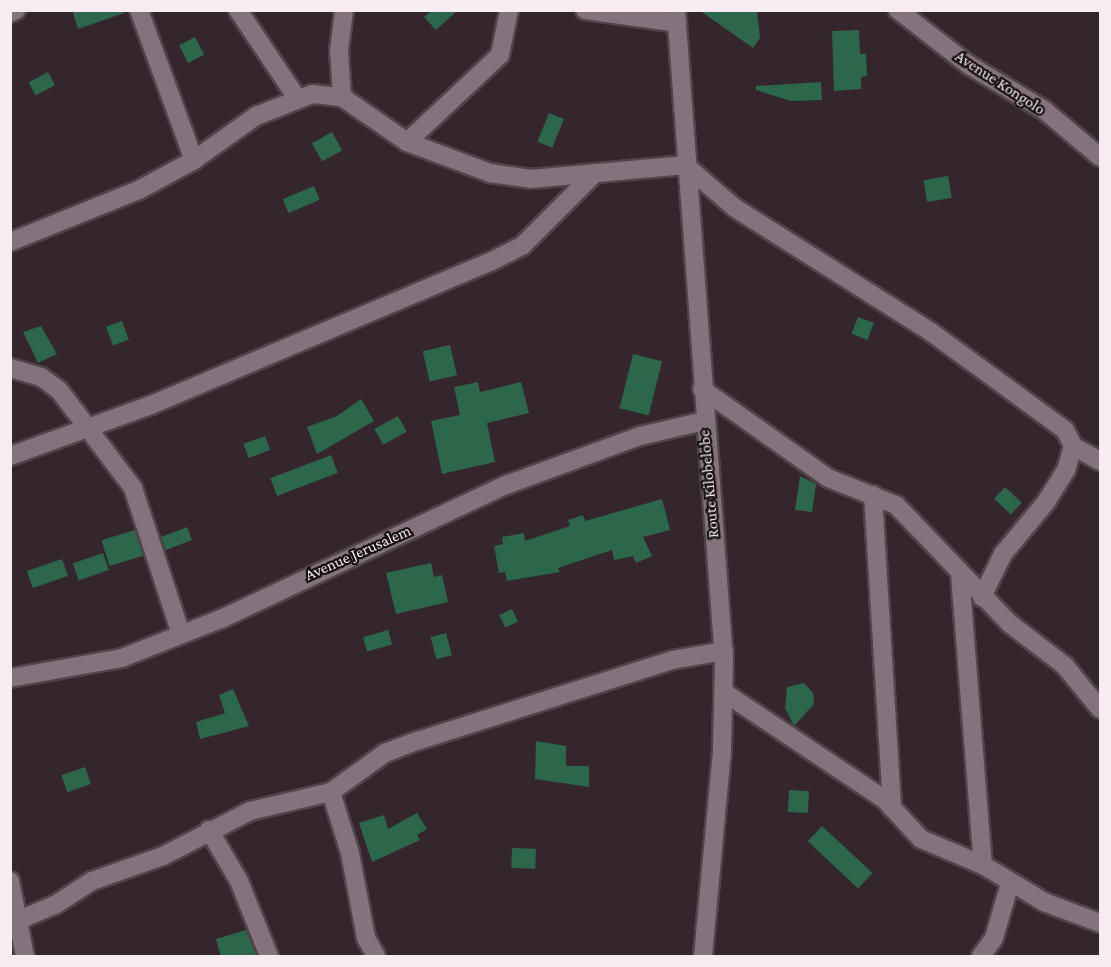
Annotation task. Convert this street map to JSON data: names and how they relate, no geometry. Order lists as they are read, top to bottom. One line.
{"streets":{"street":["Avenue Kongolo","Route Kilobelobe","Avenue Jerusalem"]},"crossings":[["Route Kilobelobe","Avenue Jerusalem"]]}
